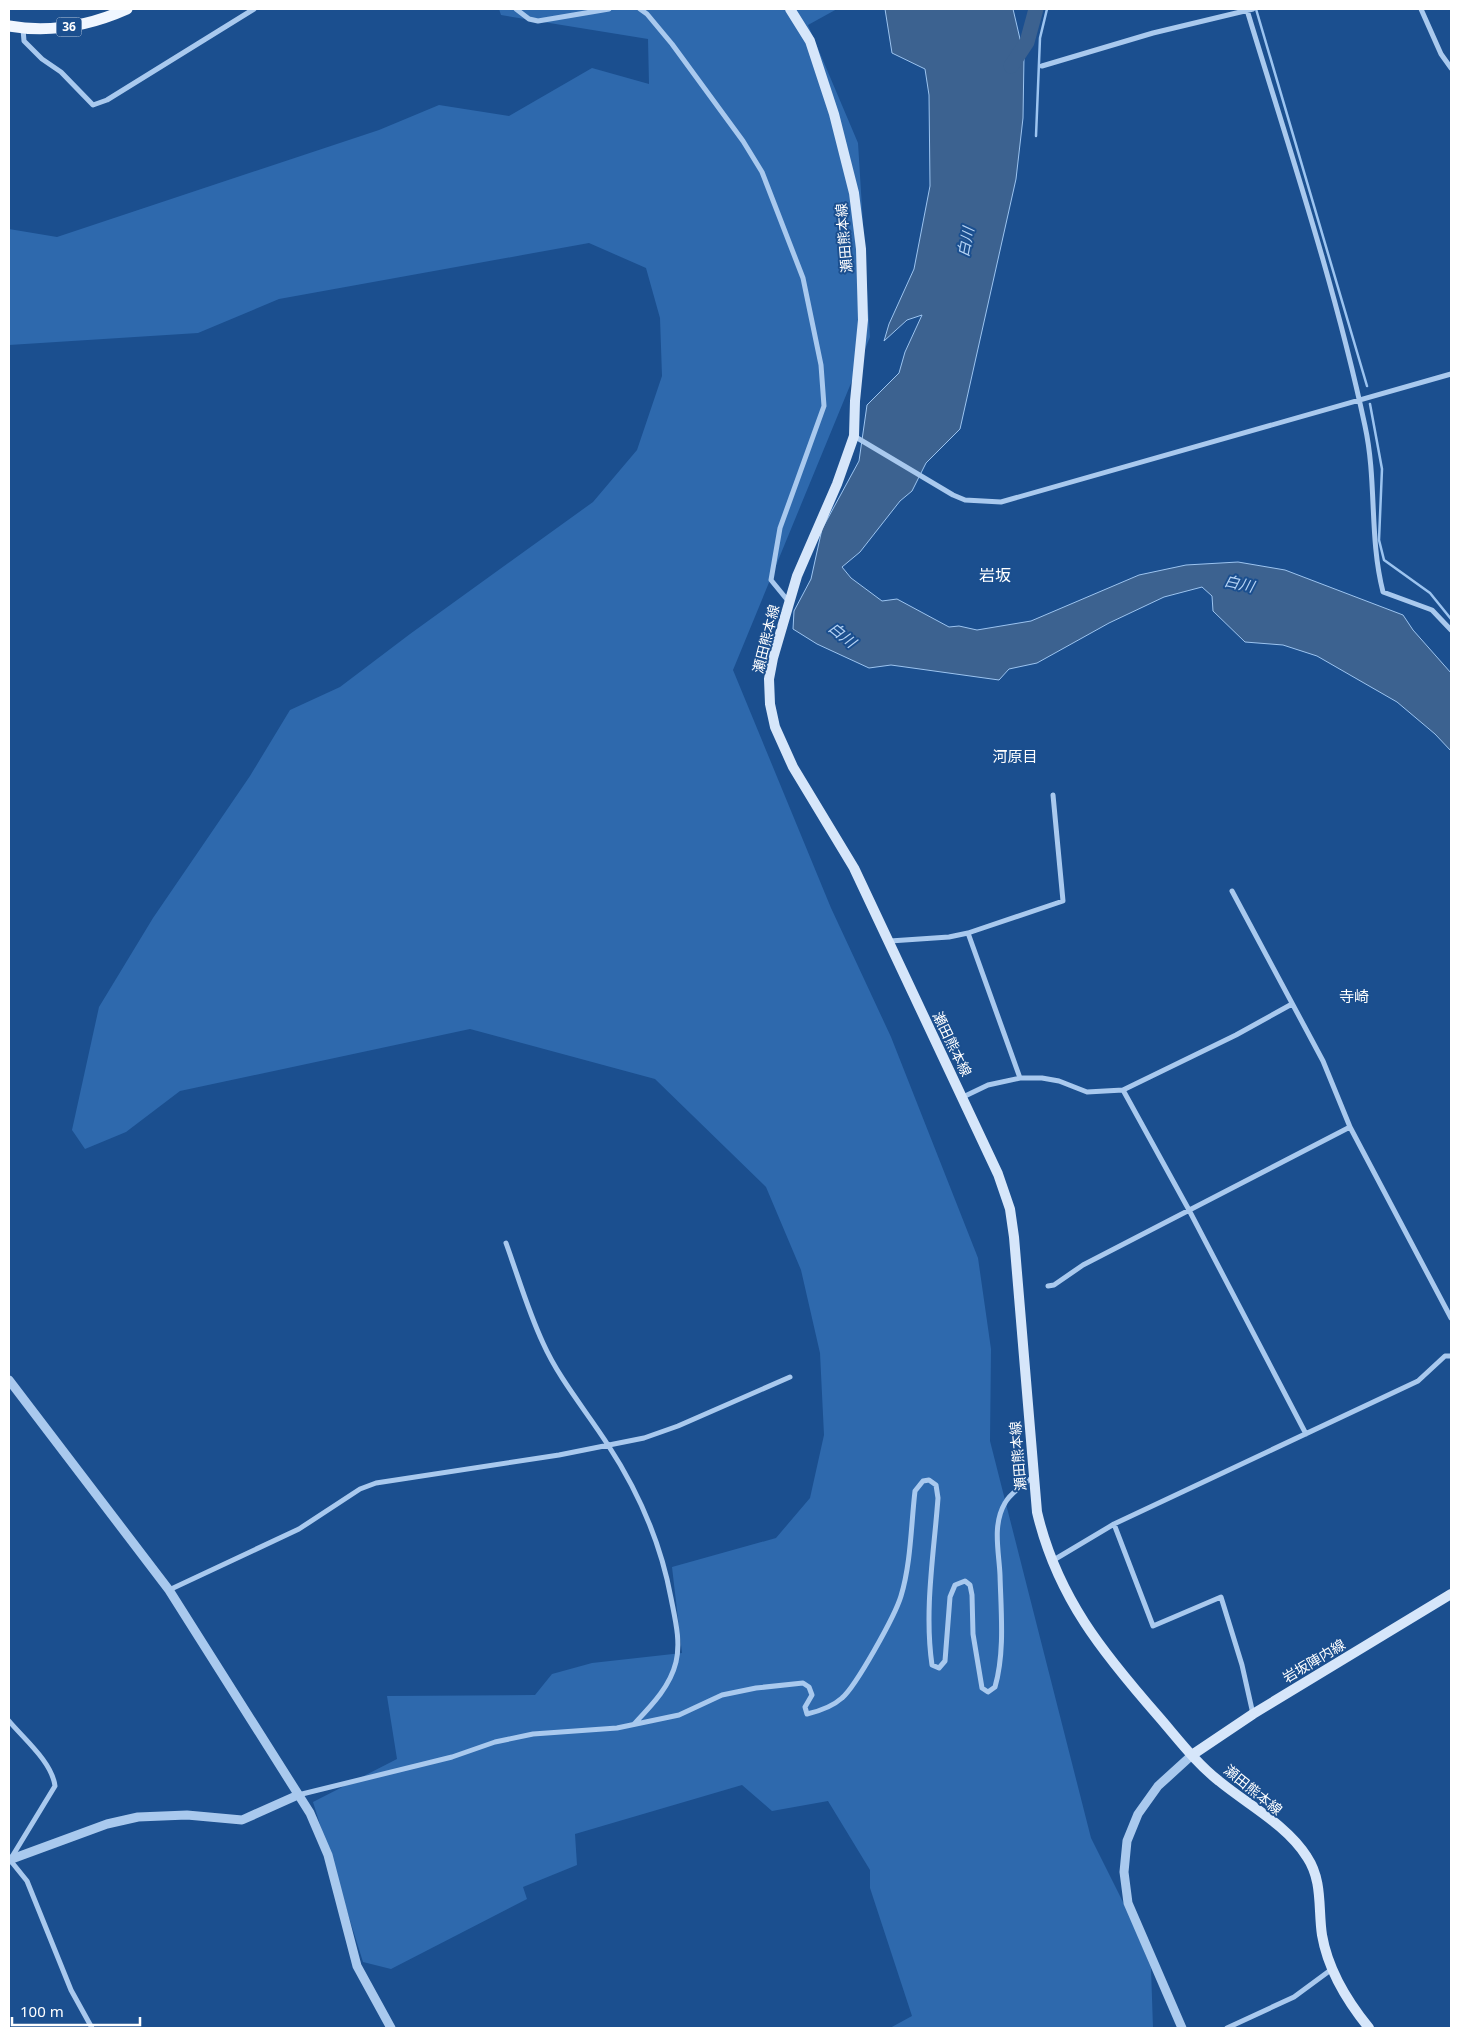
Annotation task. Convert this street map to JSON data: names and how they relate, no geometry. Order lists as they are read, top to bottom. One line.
{"streets":{"main road":["36","瀬田熊本線","岩坂陣内線"]},"crossings":[["瀬田熊本線","岩坂陣内線"]],"districts":["岩坂","河原目","寺崎"],"water":["白川"],"scale_bar":"100 m"}
